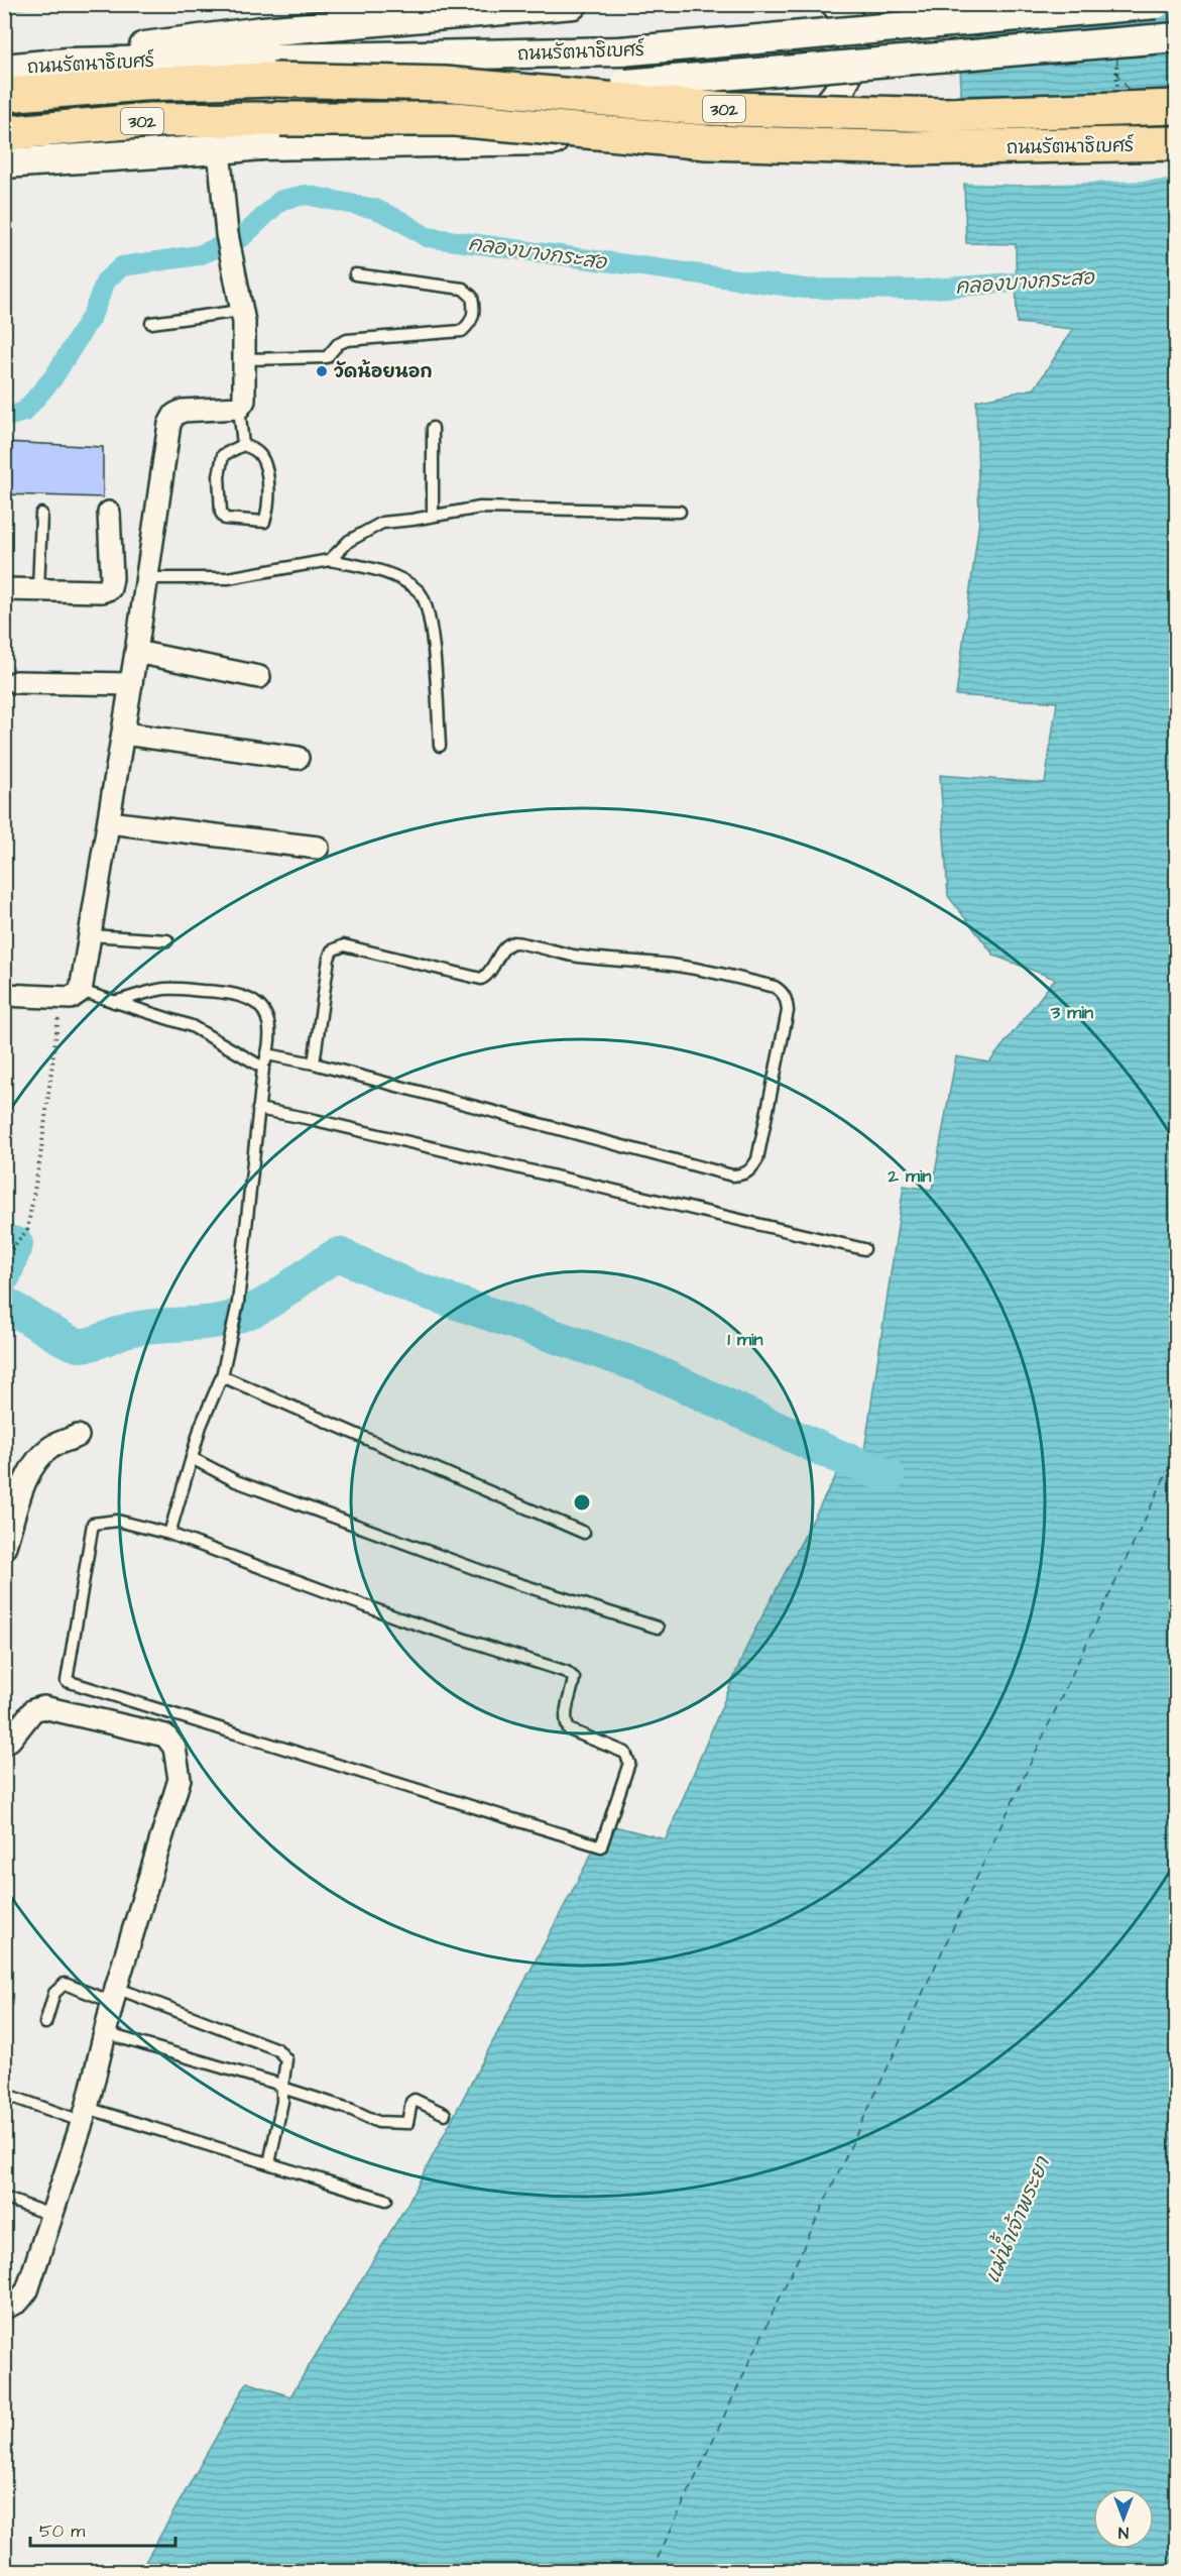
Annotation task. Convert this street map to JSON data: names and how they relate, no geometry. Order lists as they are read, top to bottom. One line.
{"streets":{"main road":["ถนนรัตนาธิเบศร์","302"]},"water":["คลองบางกระสอ","แม่น้ำเจ้าพระยา"],"places":["วัดน้อยนอก"],"scale_bar":"50 m","north":"bottom","rings":["3 min","2 min","1 min"]}
